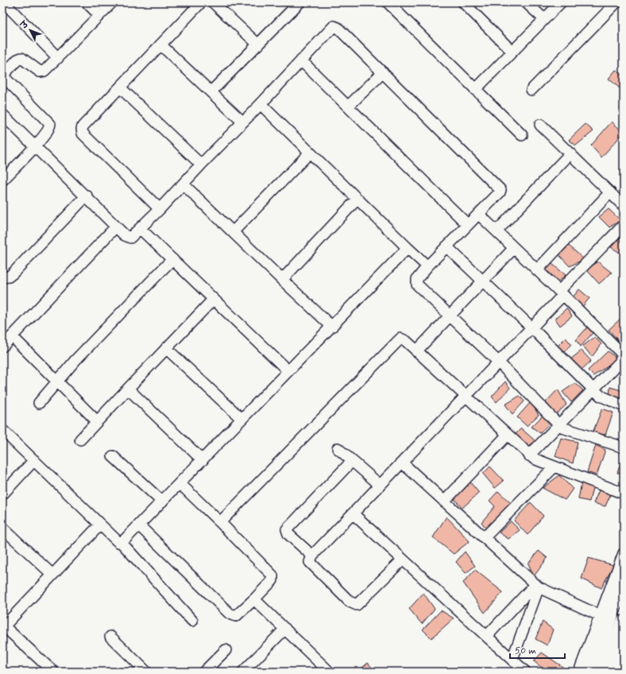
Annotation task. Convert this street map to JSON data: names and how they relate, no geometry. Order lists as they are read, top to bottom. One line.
{"scale_bar":"50 m","north":"top left"}
